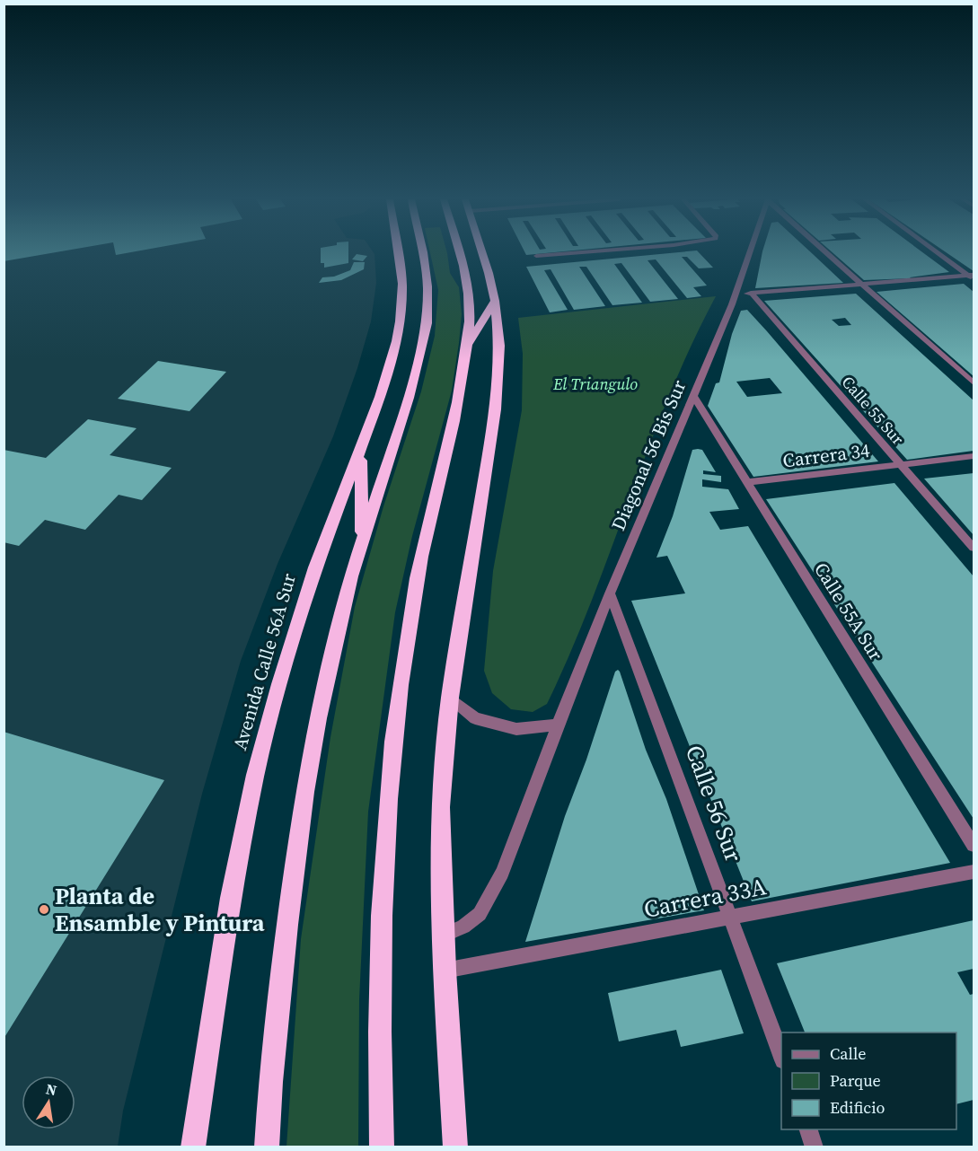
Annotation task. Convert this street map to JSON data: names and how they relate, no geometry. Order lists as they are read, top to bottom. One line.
{"streets":{"highway":["Avenida Calle 56A Sur"],"street":["Calle 55 Sur","Diagonal 56 Bis Sur","Carrera 34","Calle 55A Sur","Calle 56 Sur","Carrera 33A"]},"crossings":[["Calle 55 Sur","Carrera 34"],["Diagonal 56 Bis Sur","Calle 55A Sur"],["Diagonal 56 Bis Sur","Calle 56 Sur"],["Carrera 34","Calle 55A Sur"],["Calle 56 Sur","Carrera 33A"]],"parks":["El Triangulo"],"places":["Planta de Ensamble y Pintura"],"legend":["Calle","Parque","Edificio"],"north":"top"}
